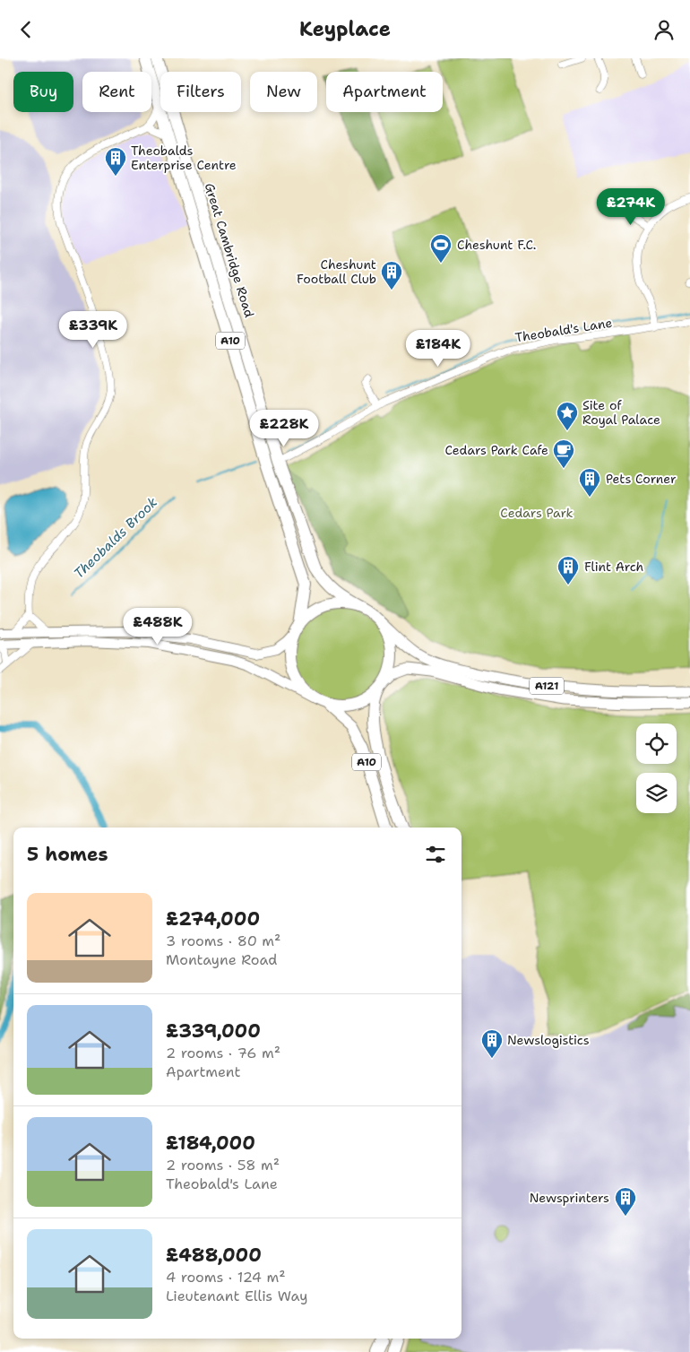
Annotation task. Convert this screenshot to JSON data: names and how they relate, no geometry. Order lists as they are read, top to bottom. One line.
{"streets":{"highway":["Great Cambridge Road","A10"],"main road":["A121"],"street":["Theobald's Lane"]},"crossings":[["Great Cambridge Road","Theobald's Lane"],["Great Cambridge Road","A10"],["Great Cambridge Road","A121"],["A10","A121"]],"water":["Theobalds Brook"],"parks":["Cedars Park"],"places":{"building":["Theobalds Enterprise Centre","Cheshunt Football Club","Pets Corner","Flint Arch","Newslogistics","Newsprinters"],"sports":["Cheshunt F.C."],"place":["Site of Royal Palace"],"cafe":["Cedars Park Cafe"]},"page":{"header":"Keyplace","chip":["Buy","Rent","Filters","New","Apartment"],"price":["£274K","£339K","£184K","£228K","£488K"],"heading":"5 homes","list":[{"name":"£274,000","note":"3 rooms · 80 m² · Montayne Road"},{"name":"£339,000","note":"2 rooms · 76 m² · Apartment"},{"name":"£184,000","note":"2 rooms · 58 m² · Theobald's Lane"},{"name":"£488,000","note":"4 rooms · 124 m² · Lieutenant Ellis Way"}]}}
